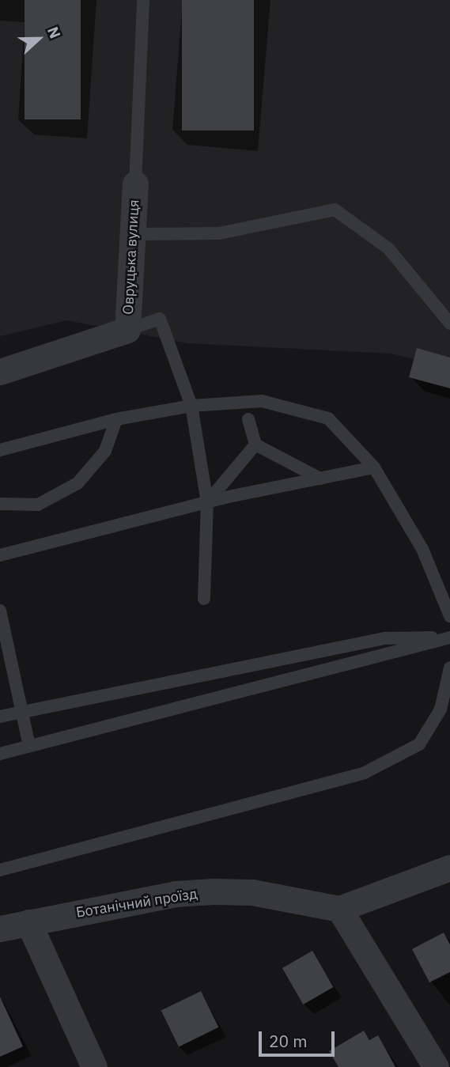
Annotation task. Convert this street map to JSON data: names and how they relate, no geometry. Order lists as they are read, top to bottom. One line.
{"streets":{"street":["Овруцька вулиця","Ботанічний проїзд"]},"scale_bar":"20 m","north":"right"}
